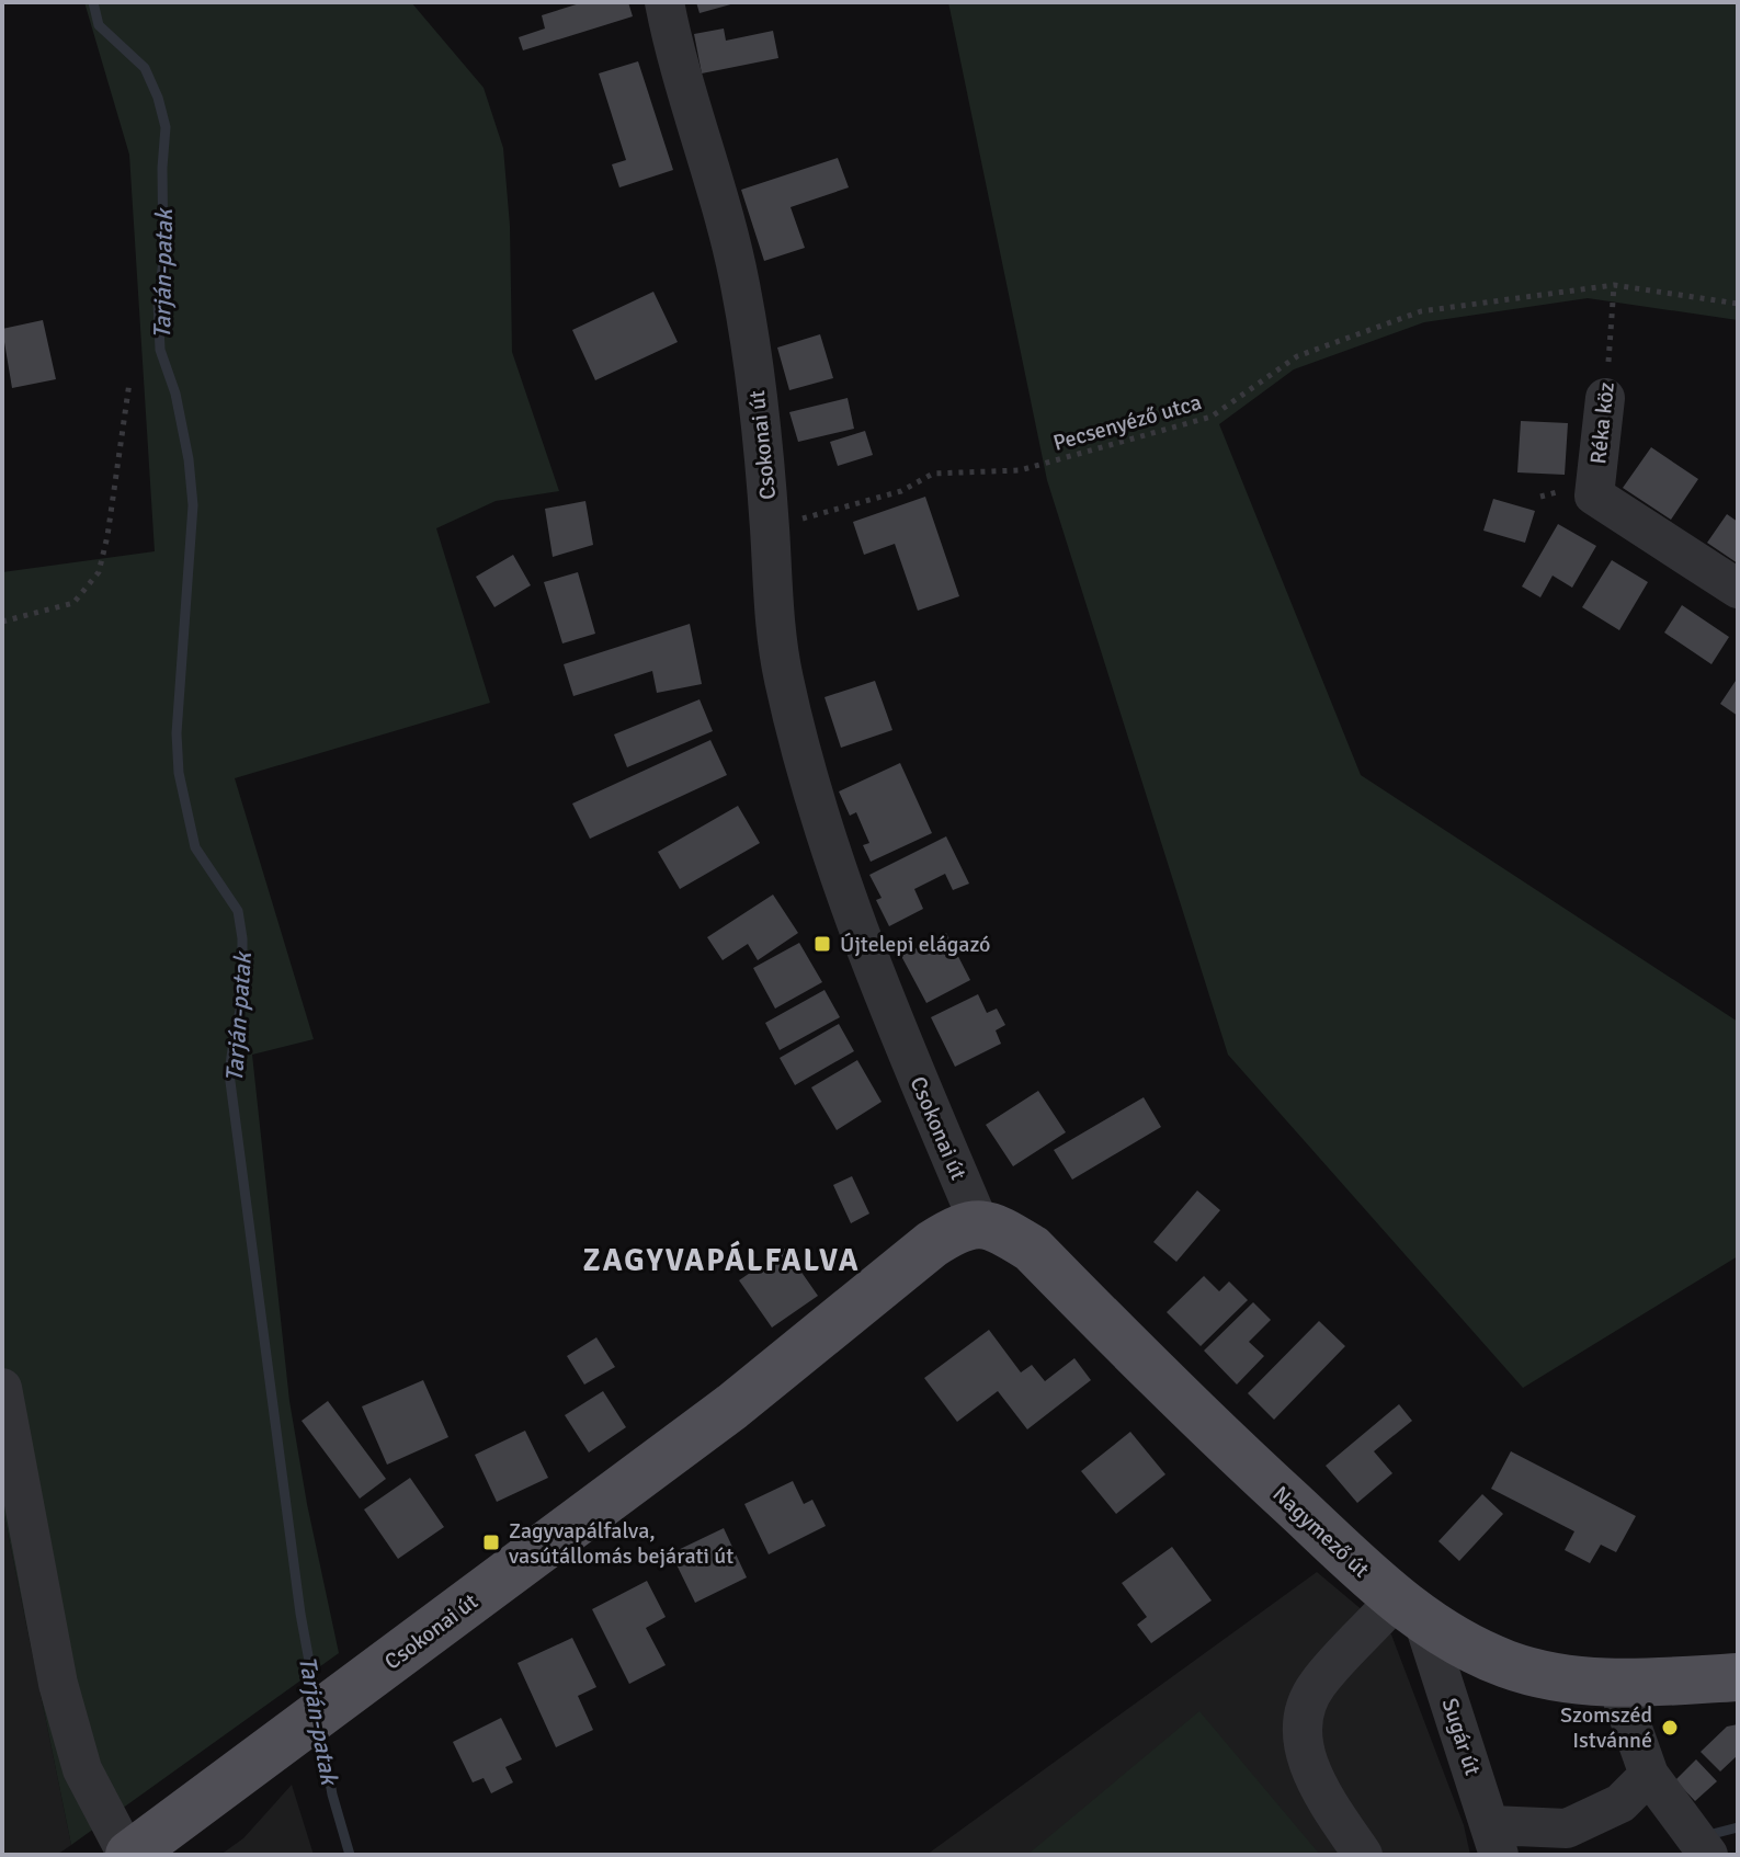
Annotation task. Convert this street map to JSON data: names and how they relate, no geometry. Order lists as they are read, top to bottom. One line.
{"streets":{"main road":["Csokonai út","Nagymező út"],"street":["Réka köz","Sugár út"],"path":["Pecsenyéző utca"]},"crossings":[["Pecsenyéző utca","Réka köz"],["Pecsenyéző utca","Csokonai út"],["Csokonai út","Nagymező út"],["Nagymező út","Sugár út"]],"districts":["ZAGYVAPÁLFALVA"],"water":["Tarján-patak"],"places":{"transit":["Újtelepi elágazó","Zagyvapálfalva, vasútállomás bejárati út"],"other":["Szomszéd Istvánné"]}}
